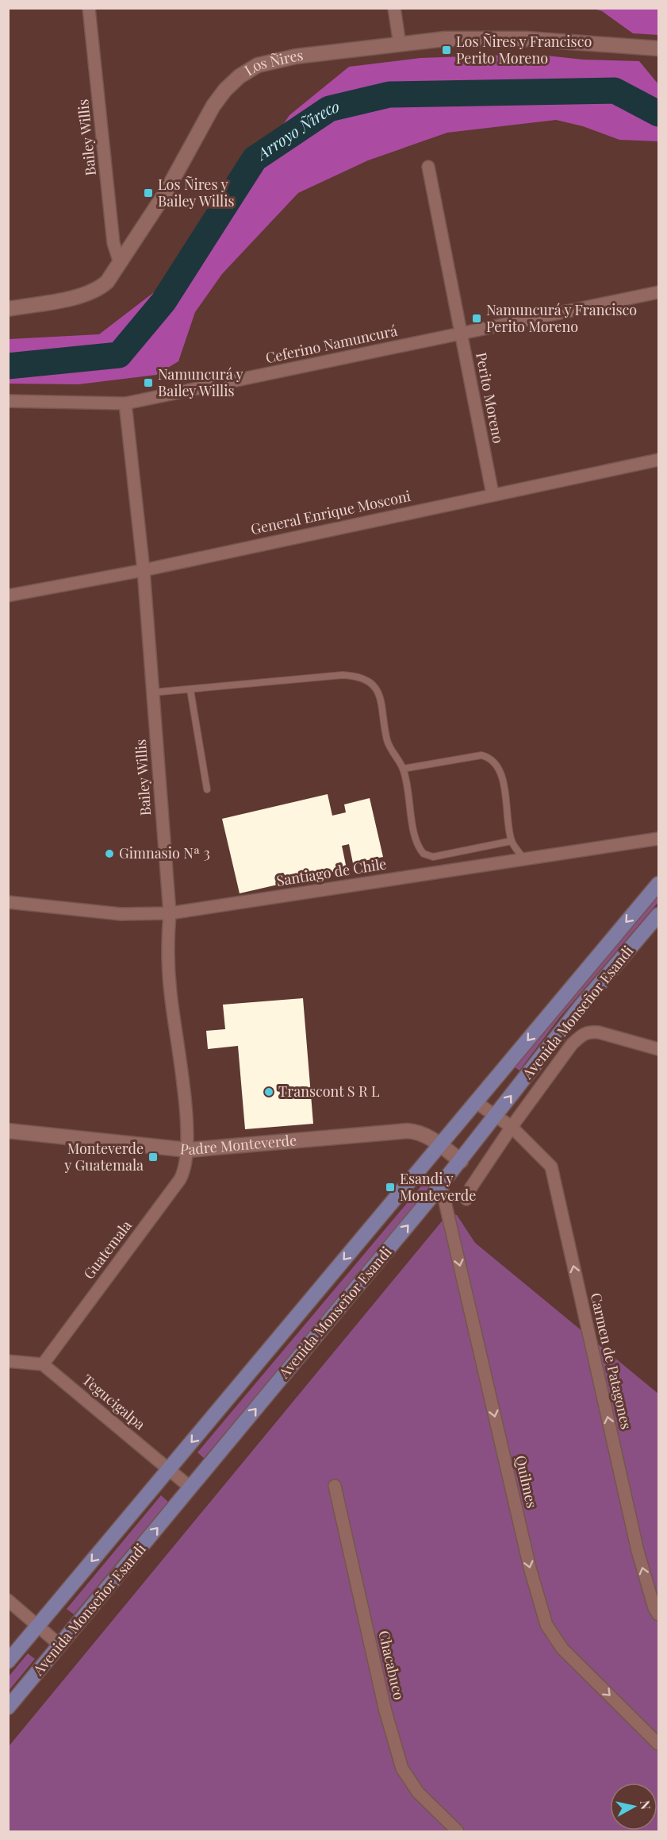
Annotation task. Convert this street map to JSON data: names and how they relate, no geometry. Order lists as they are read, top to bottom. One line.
{"streets":{"main road":["Avenida Monseñor Esandi"],"street":["Los Ñires","Bailey Willis","Ceferino Namuncurá","Perito Moreno","General Enrique Mosconi","Santiago de Chile","Padre Monteverde","Guatemala","Carmen de Patagones","Tegucigalpa","Quilmes","Chacabuco"]},"crossings":[["Los Ñires","Bailey Willis"],["Bailey Willis","Ceferino Namuncurá"],["Bailey Willis","General Enrique Mosconi"],["Bailey Willis","Santiago de Chile"],["Bailey Willis","Padre Monteverde"],["Bailey Willis","Guatemala"],["Ceferino Namuncurá","Perito Moreno"],["Perito Moreno","General Enrique Mosconi"],["Avenida Monseñor Esandi","Padre Monteverde"],["Avenida Monseñor Esandi","Carmen de Patagones"],["Avenida Monseñor Esandi","Tegucigalpa"],["Avenida Monseñor Esandi","Quilmes"],["Padre Monteverde","Guatemala"],["Guatemala","Tegucigalpa"]],"one_way":["Carmen de Patagones","Quilmes"],"water":["Arroyo Ñireco"],"places":{"transit":["Los Ñires y Francisco Perito Moreno","Los Ñires y Bailey Willis","Namuncurá y Francisco Perito Moreno","Namuncurá y Bailey Willis","Monteverde y Guatemala","Esandi y Monteverde"],"other":["Gimnasio Nª 3","Transcont S R L"]},"north":"right"}
